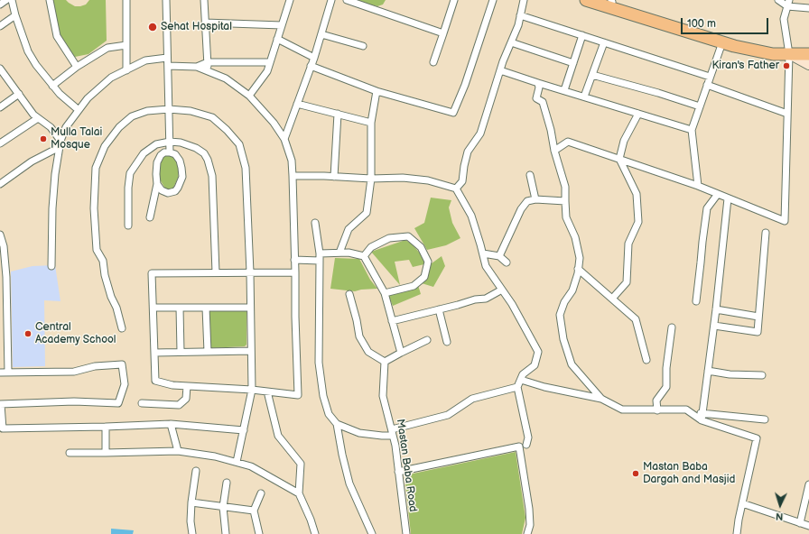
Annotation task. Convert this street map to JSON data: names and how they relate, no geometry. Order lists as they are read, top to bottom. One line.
{"streets":{"street":["Mastan Baba Road"]},"places":["Sehat Hospital","Kiran's Father","Mulla Talai Mosque","Central Academy School","Mastan Baba Dargah and Masjid"],"scale_bar":"100 m","north":"bottom"}
